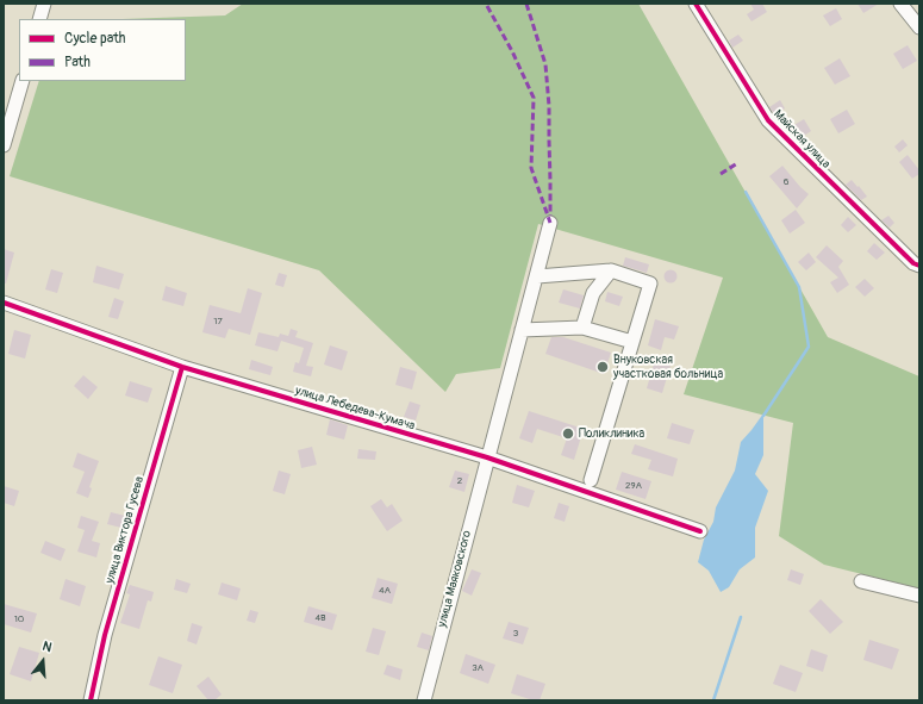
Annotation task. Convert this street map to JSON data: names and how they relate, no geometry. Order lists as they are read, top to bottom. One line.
{"streets":{"street":["Майская улица","улица Лебедева-Кумача","улица Виктора Гусева","улица Маяковского"]},"crossings":[["улица Лебедева-Кумача","улица Виктора Гусева"],["улица Лебедева-Кумача","улица Маяковского"]],"places":["Внуковская участковая больница","Поликлиника"],"house_numbers":["6","17","2","29А","4А","4В","10","3","3А"],"legend":["Cycle path","Path"],"north":"top"}
